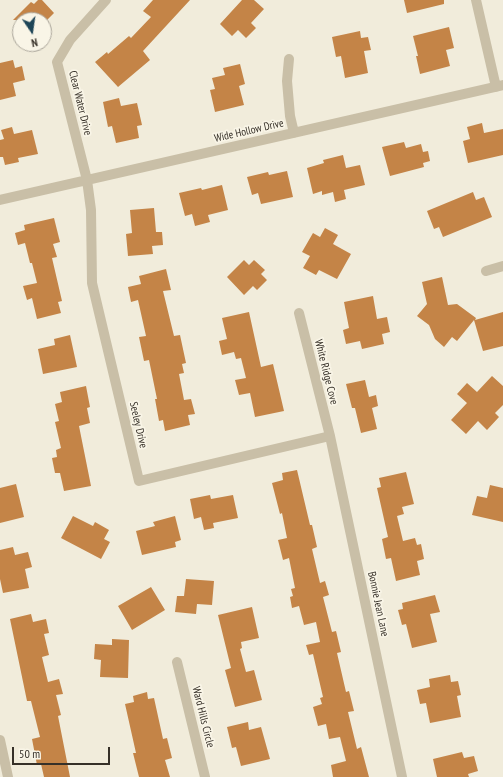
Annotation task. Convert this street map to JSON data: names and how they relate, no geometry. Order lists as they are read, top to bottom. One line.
{"streets":{"street":["Clear Water Drive","Wide Hollow Drive","White Ridge Cove","Seeley Drive","Bonnie Jean Lane","Ward Hills Circle"]},"crossings":[["Clear Water Drive","Wide Hollow Drive"],["Clear Water Drive","Seeley Drive"],["Wide Hollow Drive","Seeley Drive"],["White Ridge Cove","Seeley Drive"],["White Ridge Cove","Bonnie Jean Lane"],["Seeley Drive","Bonnie Jean Lane"]],"scale_bar":"50 m","north":"bottom"}
